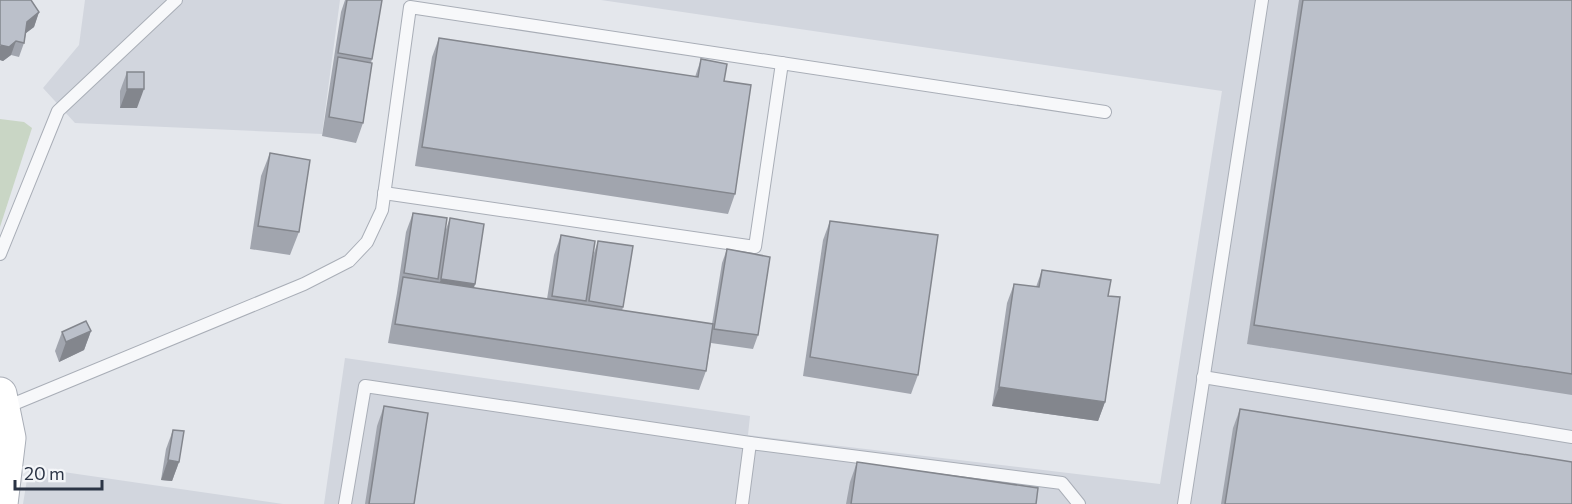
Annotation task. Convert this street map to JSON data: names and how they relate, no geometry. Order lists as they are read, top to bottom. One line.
{"scale_bar":"20 m"}
